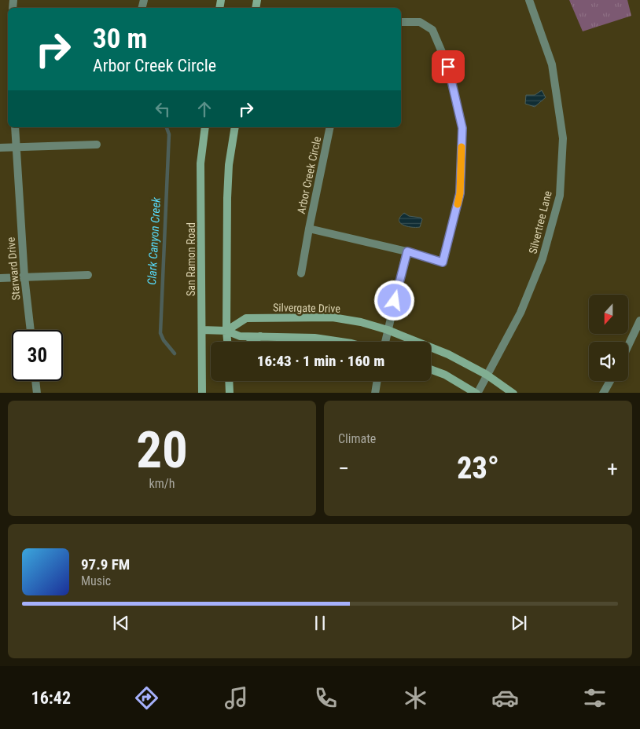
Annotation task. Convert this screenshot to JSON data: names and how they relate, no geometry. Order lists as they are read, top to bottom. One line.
{"streets":{"main road":["San Ramon Road","Silvergate Drive"],"street":["Arbor Creek Circle","Silvertree Lane","Starward Drive"]},"crossings":[["Silvertree Lane","Silvergate Drive"]],"water":["Clark Canyon Creek"],"north":"bottom","page":{"turn":["30 m","Arbor Creek Circle"],"limit":"30","trip":"16:43 · 1 min · 160 m","tile":[["20","km/h"],"Climate"],"heat":["−","23°","+"],"song":["97.9 FM","Music"],"tabs":"16:42"}}
